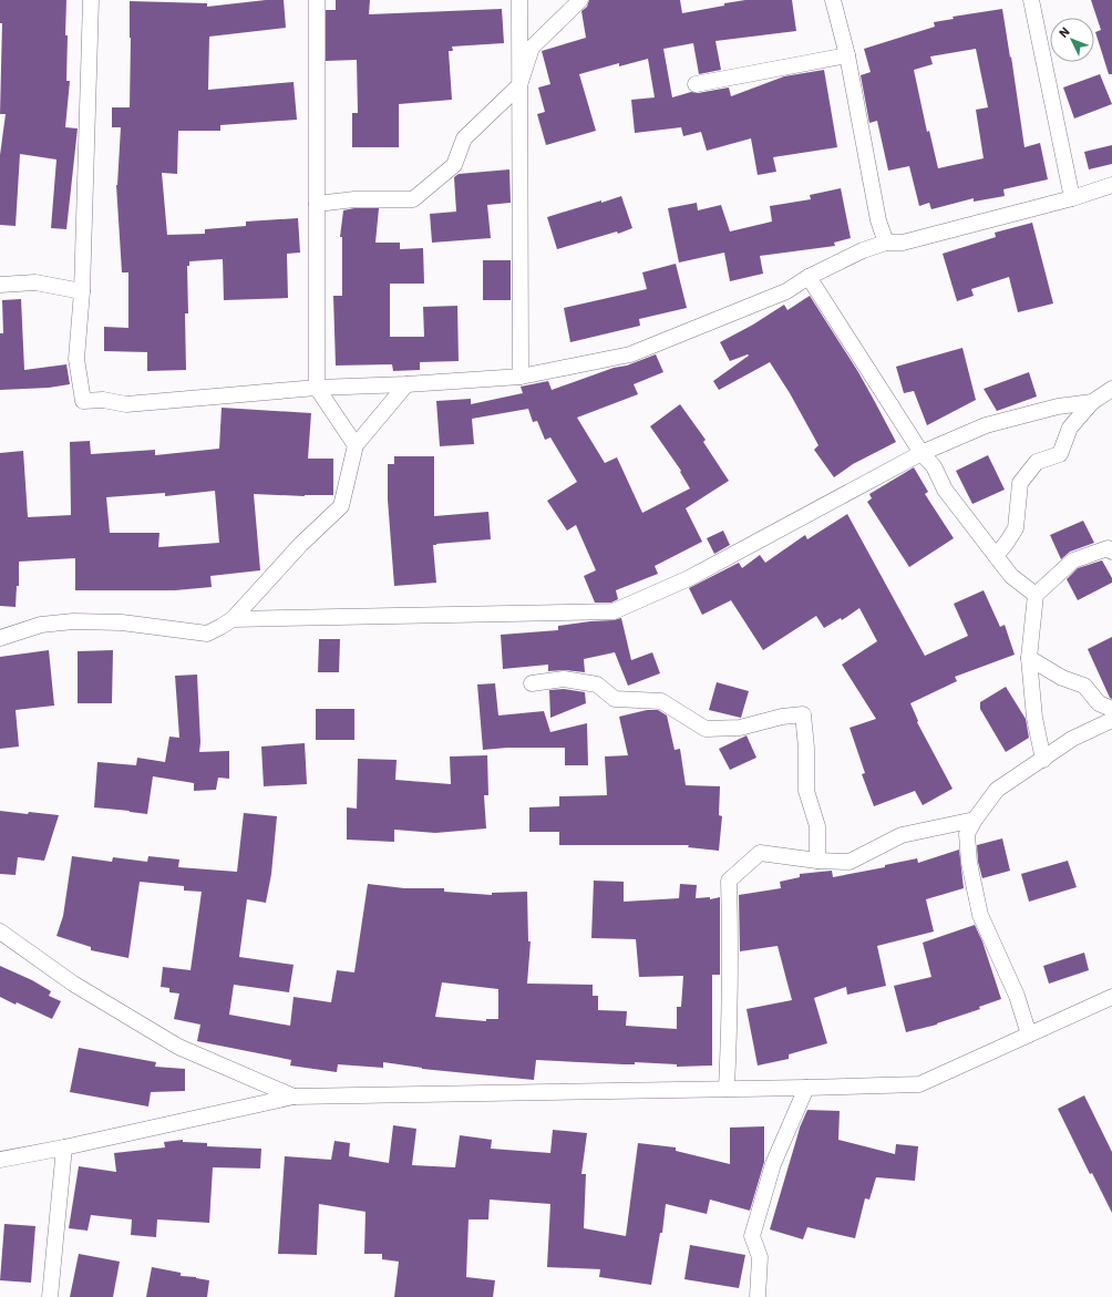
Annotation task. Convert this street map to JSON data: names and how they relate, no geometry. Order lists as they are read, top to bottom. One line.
{"north":"top left"}
